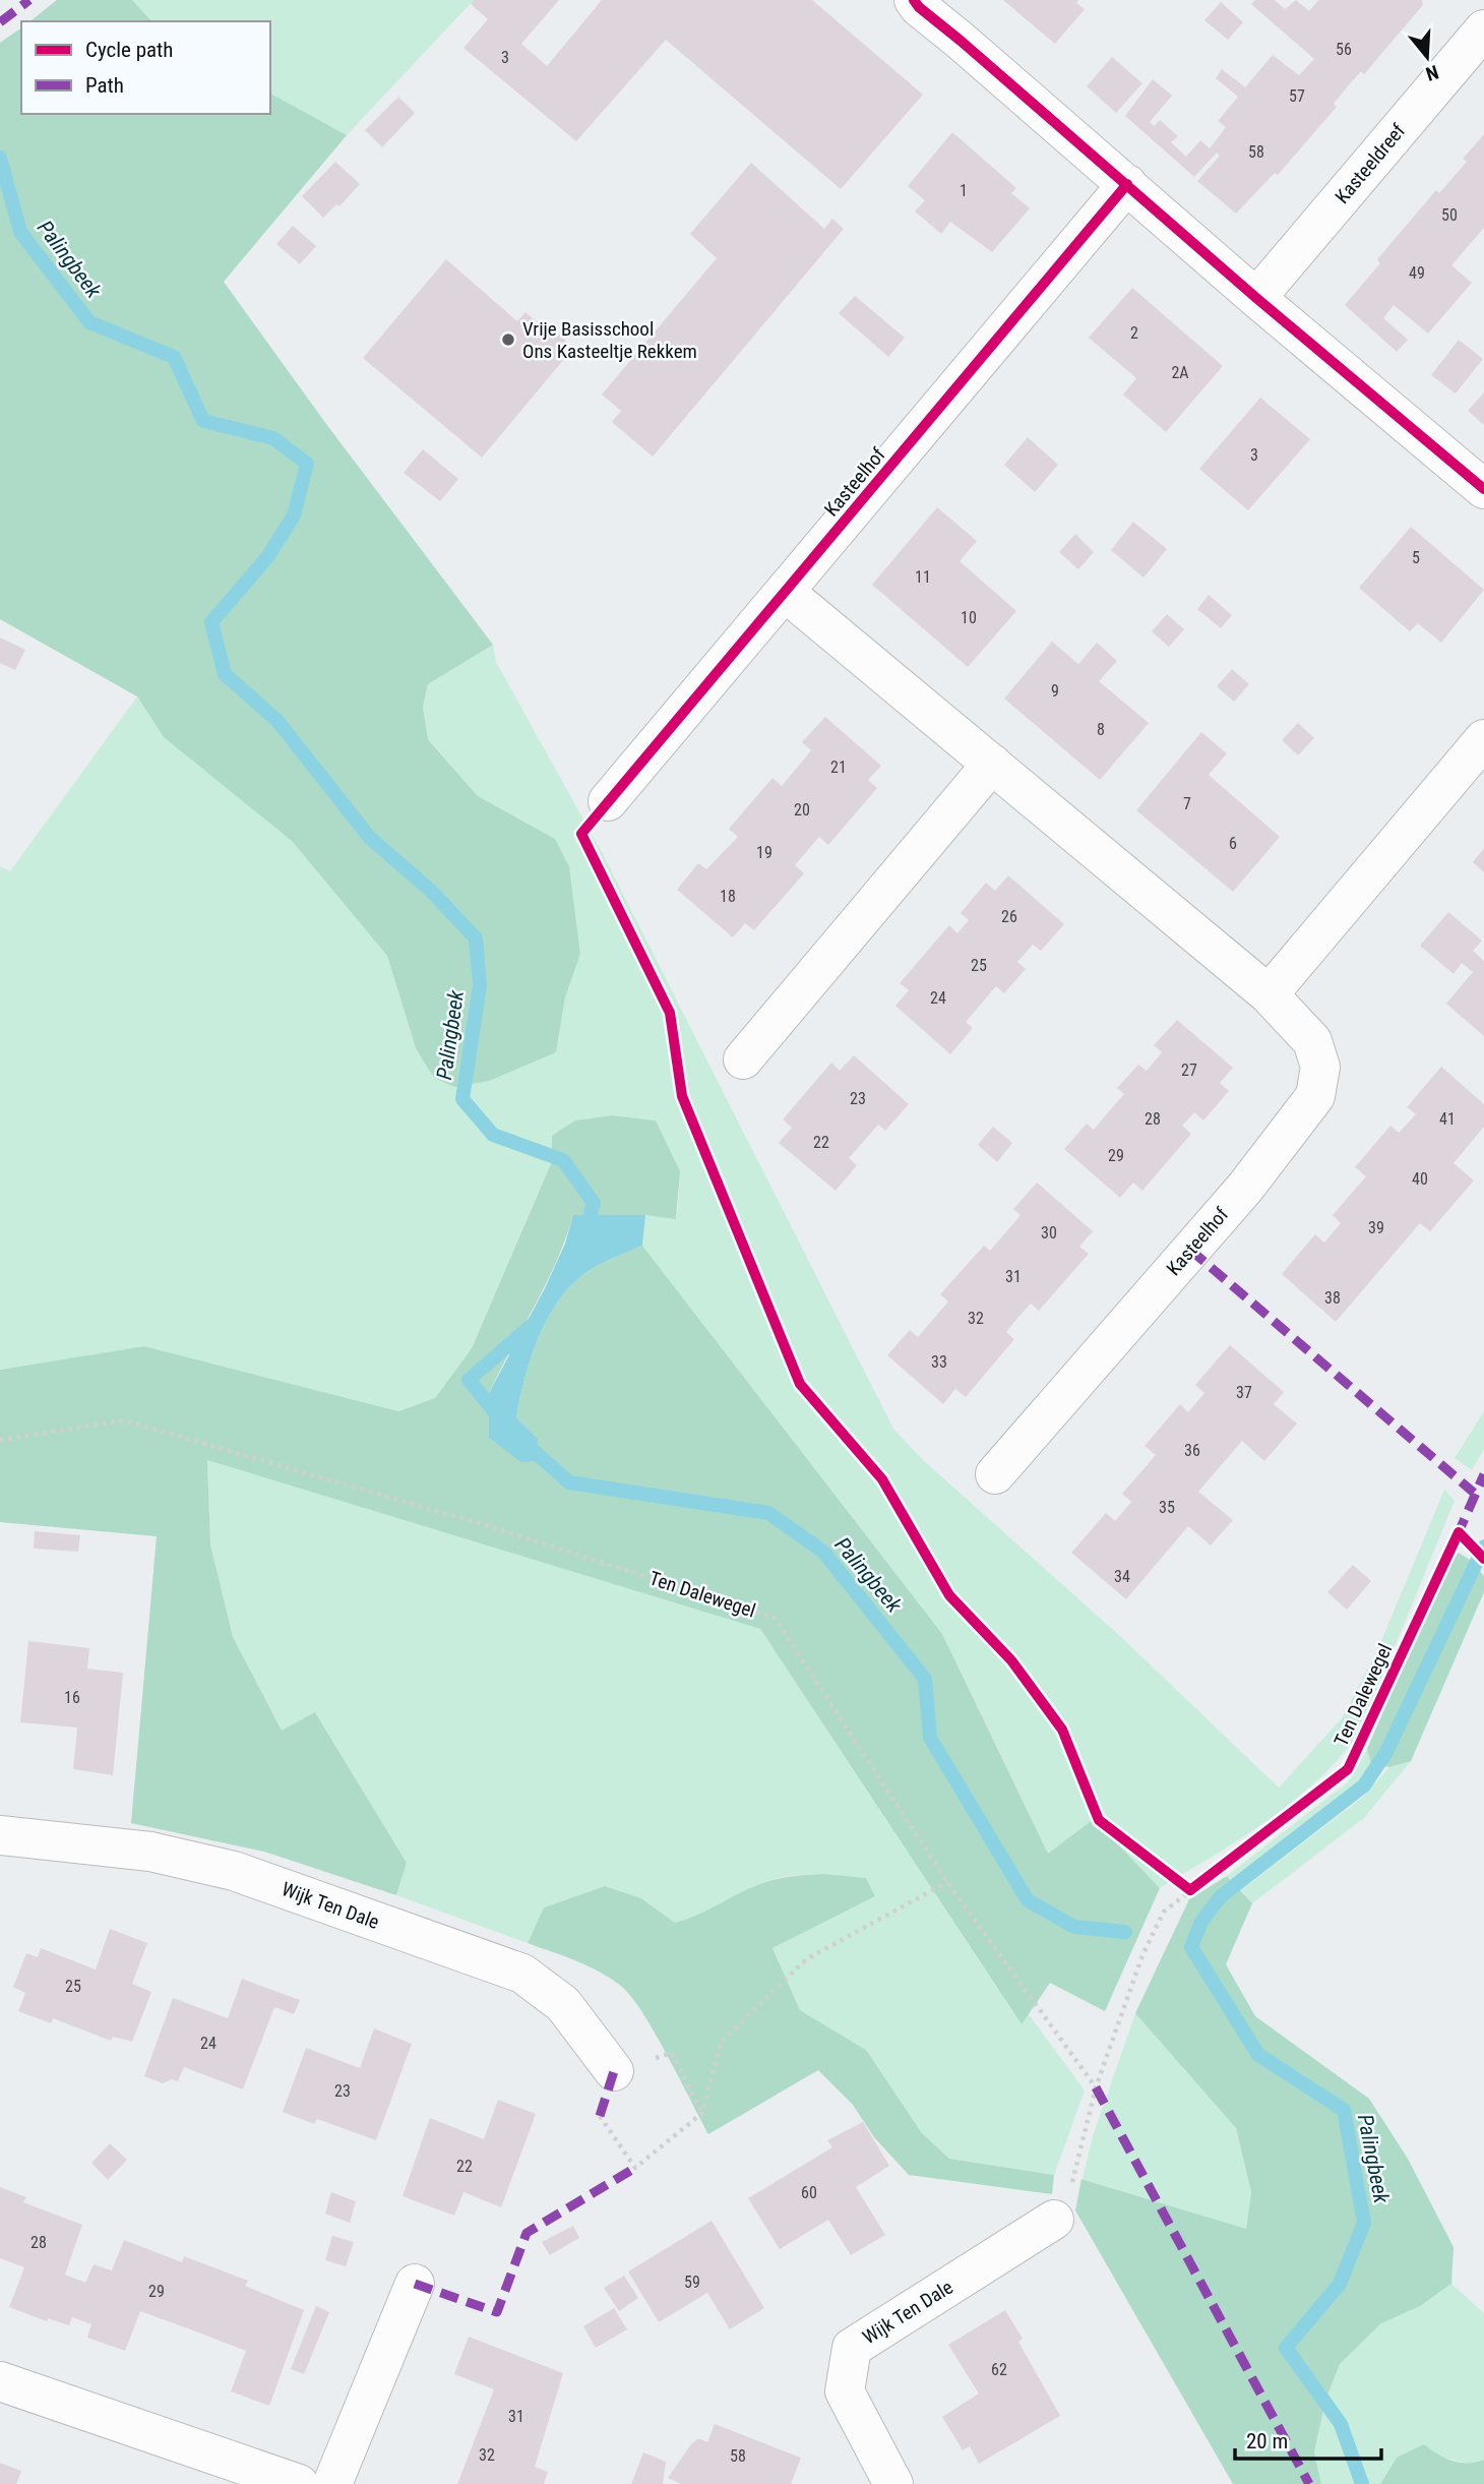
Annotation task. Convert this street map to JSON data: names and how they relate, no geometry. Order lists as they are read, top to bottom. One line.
{"streets":{"street":["Kasteeldreef","Kasteelhof","Wijk Ten Dale"],"cycle path":["Ten Dalewegel"]},"water":["Palingbeek"],"places":["Vrije Basisschool Ons Kasteeltje Rekkem"],"house_numbers":["56","3","57","58","1","50","49","2","2A","3","5","11","10","9","8","21","7","20","6","19","18","26","25","24","27","23","28","41","22","29","40","39","30","31","38","32","33","37","36","35","34","16","25","24","23","22","60","28","59","29","62","31","32","58"],"legend":["Cycle path","Path"],"scale_bar":"20 m","north":"bottom"}
